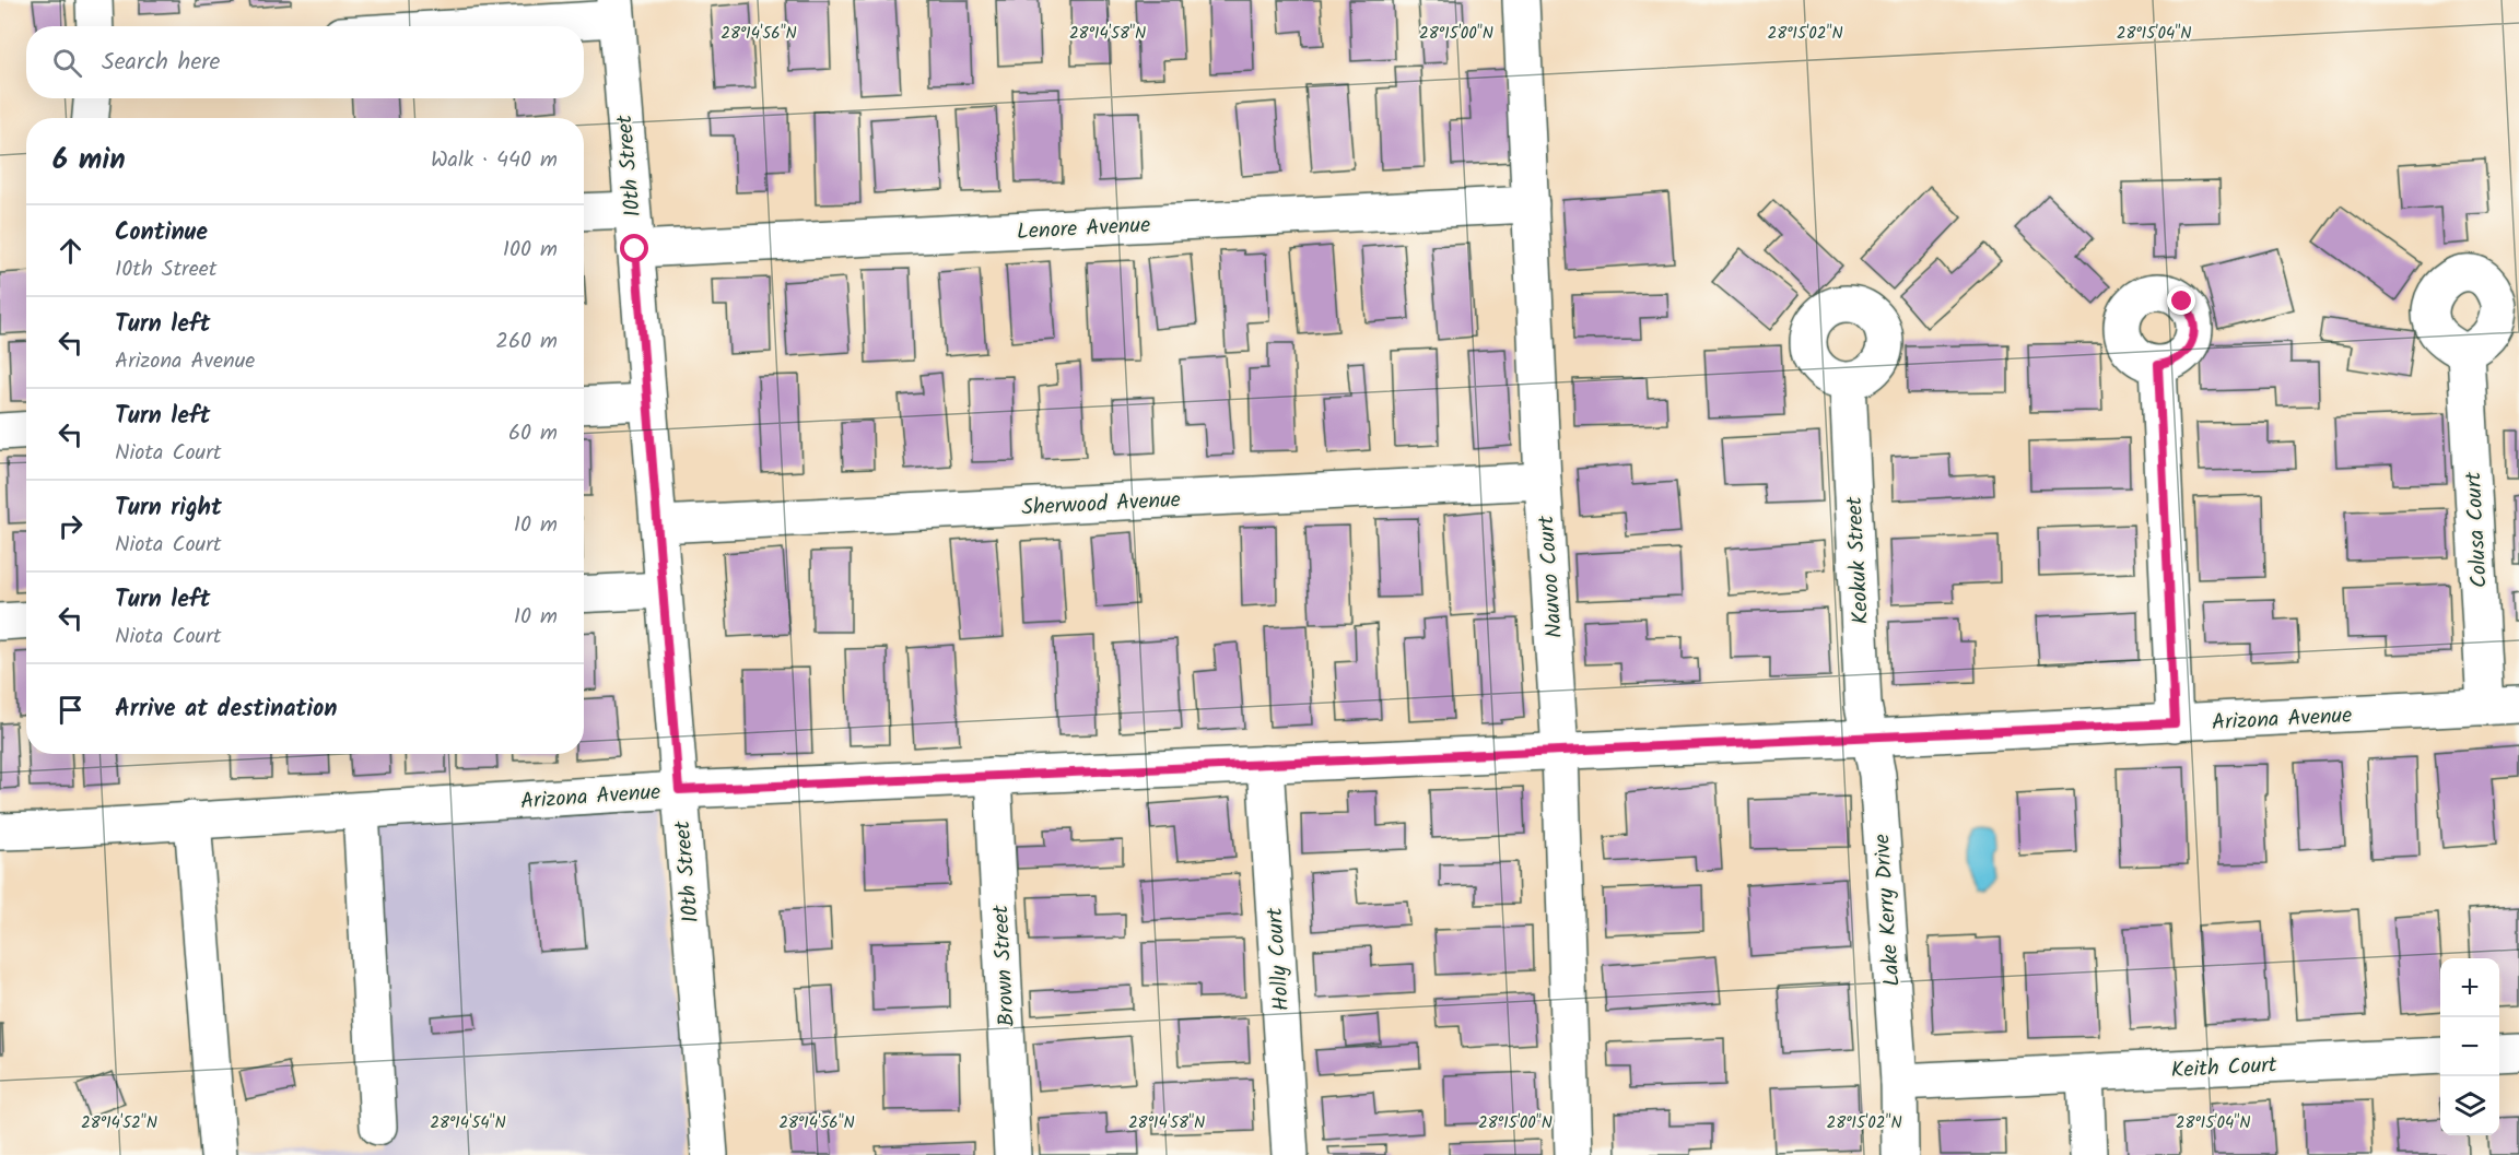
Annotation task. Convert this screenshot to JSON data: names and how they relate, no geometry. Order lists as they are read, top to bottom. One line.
{"streets":{"street":["10th Street","Lenore Avenue","Sherwood Avenue","Colusa Court","Keokuk Street","Nauvoo Court","Arizona Avenue","Lake Kerry Drive","Holly Court","Brown Street","Keith Court"]},"crossings":[["10th Street","Lenore Avenue"],["10th Street","Sherwood Avenue"],["10th Street","Arizona Avenue"],["Lenore Avenue","Nauvoo Court"],["Sherwood Avenue","Nauvoo Court"],["Colusa Court","Arizona Avenue"],["Keokuk Street","Arizona Avenue"],["Keokuk Street","Lake Kerry Drive"],["Nauvoo Court","Arizona Avenue"],["Arizona Avenue","Lake Kerry Drive"],["Arizona Avenue","Holly Court"],["Arizona Avenue","Brown Street"]],"page":{"search":"Search here","heading":["6 min","Walk · 440 m"],"list":[["Continue","10th Street","100 m"],["Turn left","Arizona Avenue","260 m"],["Turn left","Niota Court","60 m"],["Turn right","Niota Court","10 m"],["Turn left","Niota Court","10 m"],"Arrive at destination"],"map_buttons":["+","−"]},"coordinates":["28°14'56\"N","28°14'58\"N","28°15'00\"N","28°15'02\"N","28°15'04\"N","28°14'52\"N","28°14'54\"N"]}
